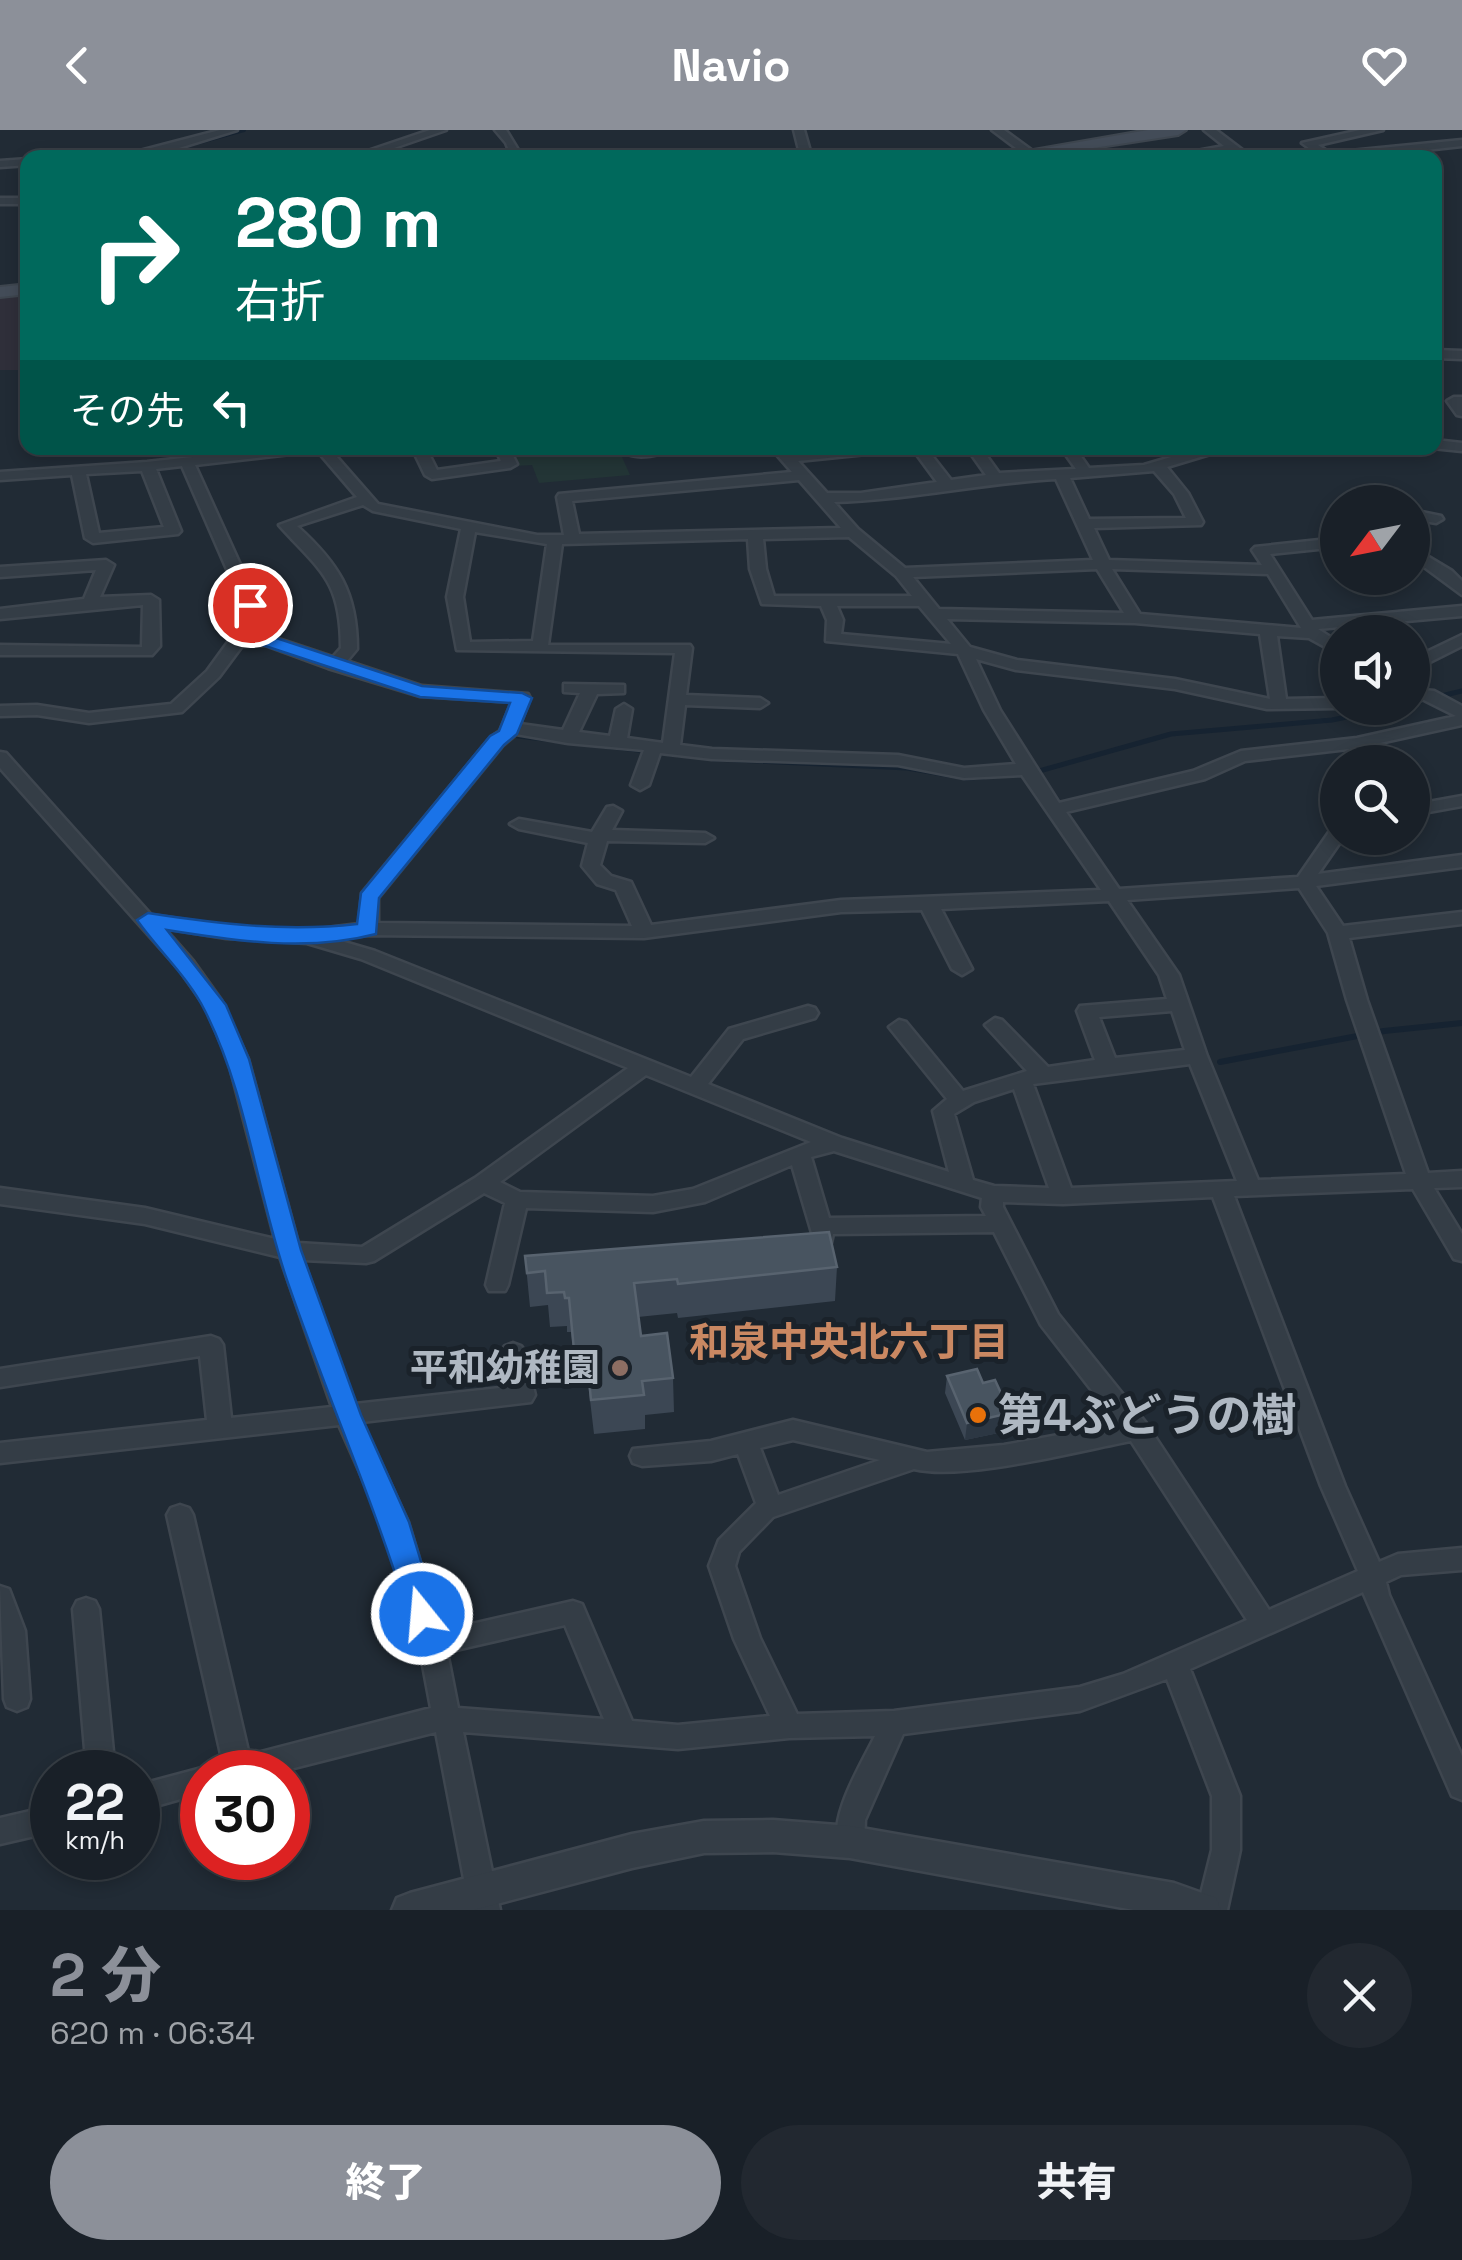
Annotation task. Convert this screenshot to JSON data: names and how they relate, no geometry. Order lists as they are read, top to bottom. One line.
{"districts":["和泉中央北六丁目"],"places":["平和幼稚園","第4ぶどうの樹"],"north":"bottom left","page":{"header":"Navio","turn":["280 m","右折"],"then":"その先","speed":"22 km/h","limit":"30","heading":["2 分","620 m · 06:34"],"buttons":["終了","共有"]}}
